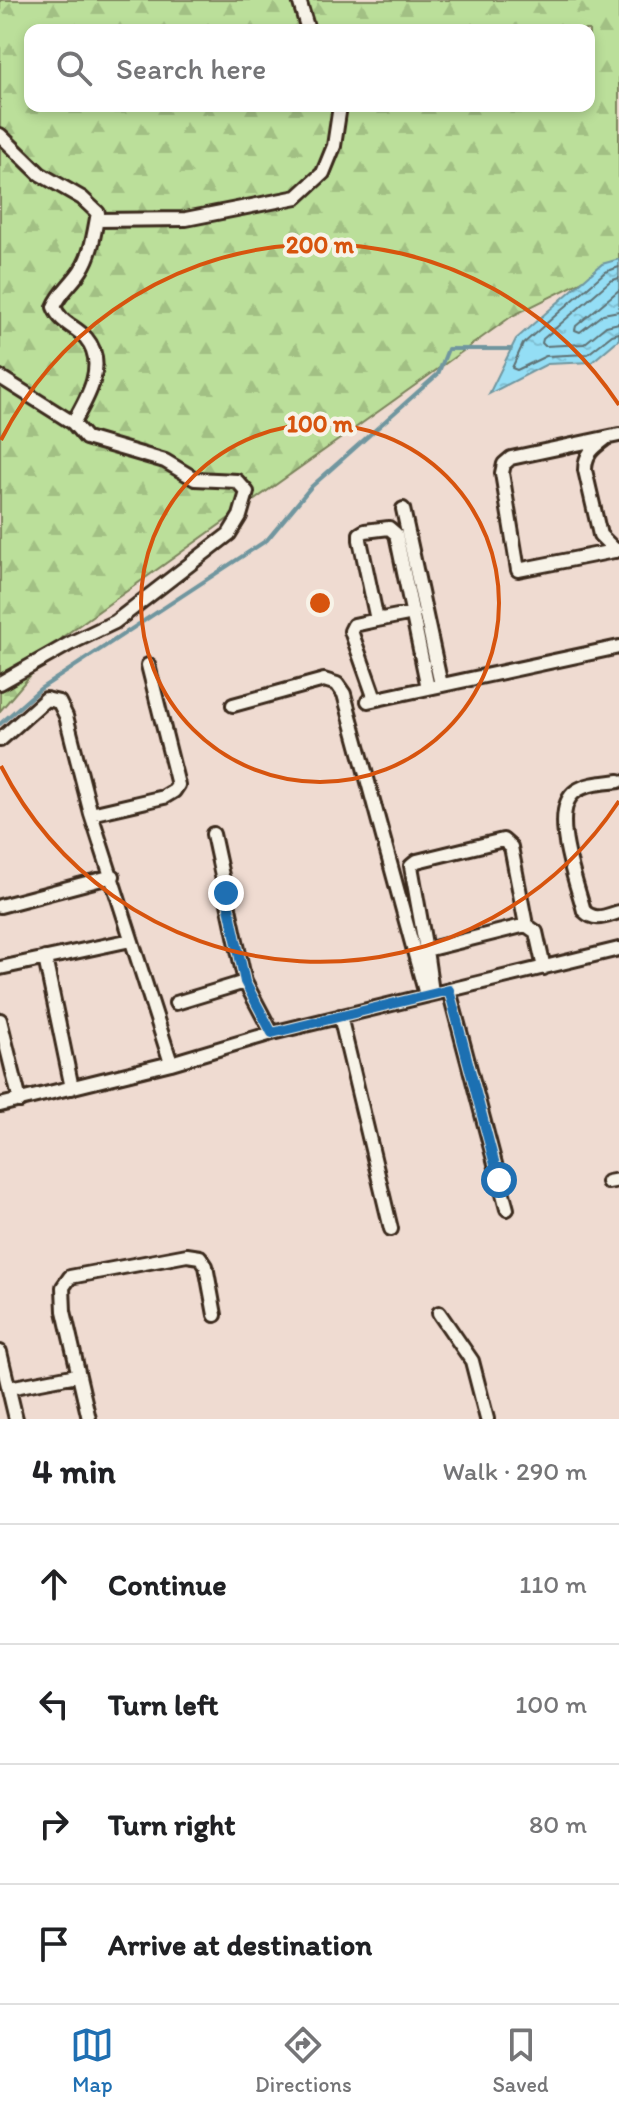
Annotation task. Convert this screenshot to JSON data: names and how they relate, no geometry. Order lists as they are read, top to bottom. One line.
{"page":{"search":"Search here","heading":["4 min","Walk · 290 m"],"list":[["Continue","110 m"],["Turn left","100 m"],["Turn right","80 m"],"Arrive at destination"],"nav":["Map","Directions","Saved"]},"rings":["200 m","100 m"]}
